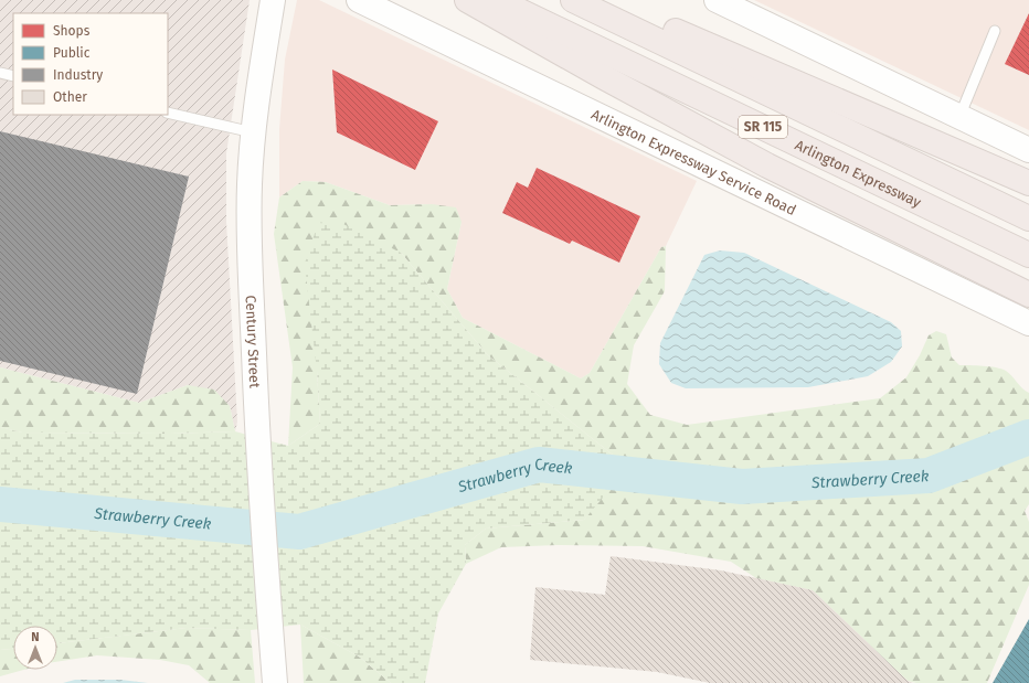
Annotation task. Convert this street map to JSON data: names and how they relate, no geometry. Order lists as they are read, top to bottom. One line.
{"streets":{"highway":["SR 115","Arlington Expressway"],"street":["Arlington Expressway Service Road","Century Street"]},"water":["Strawberry Creek"],"legend":["Shops","Public","Industry","Other"],"north":"top"}
